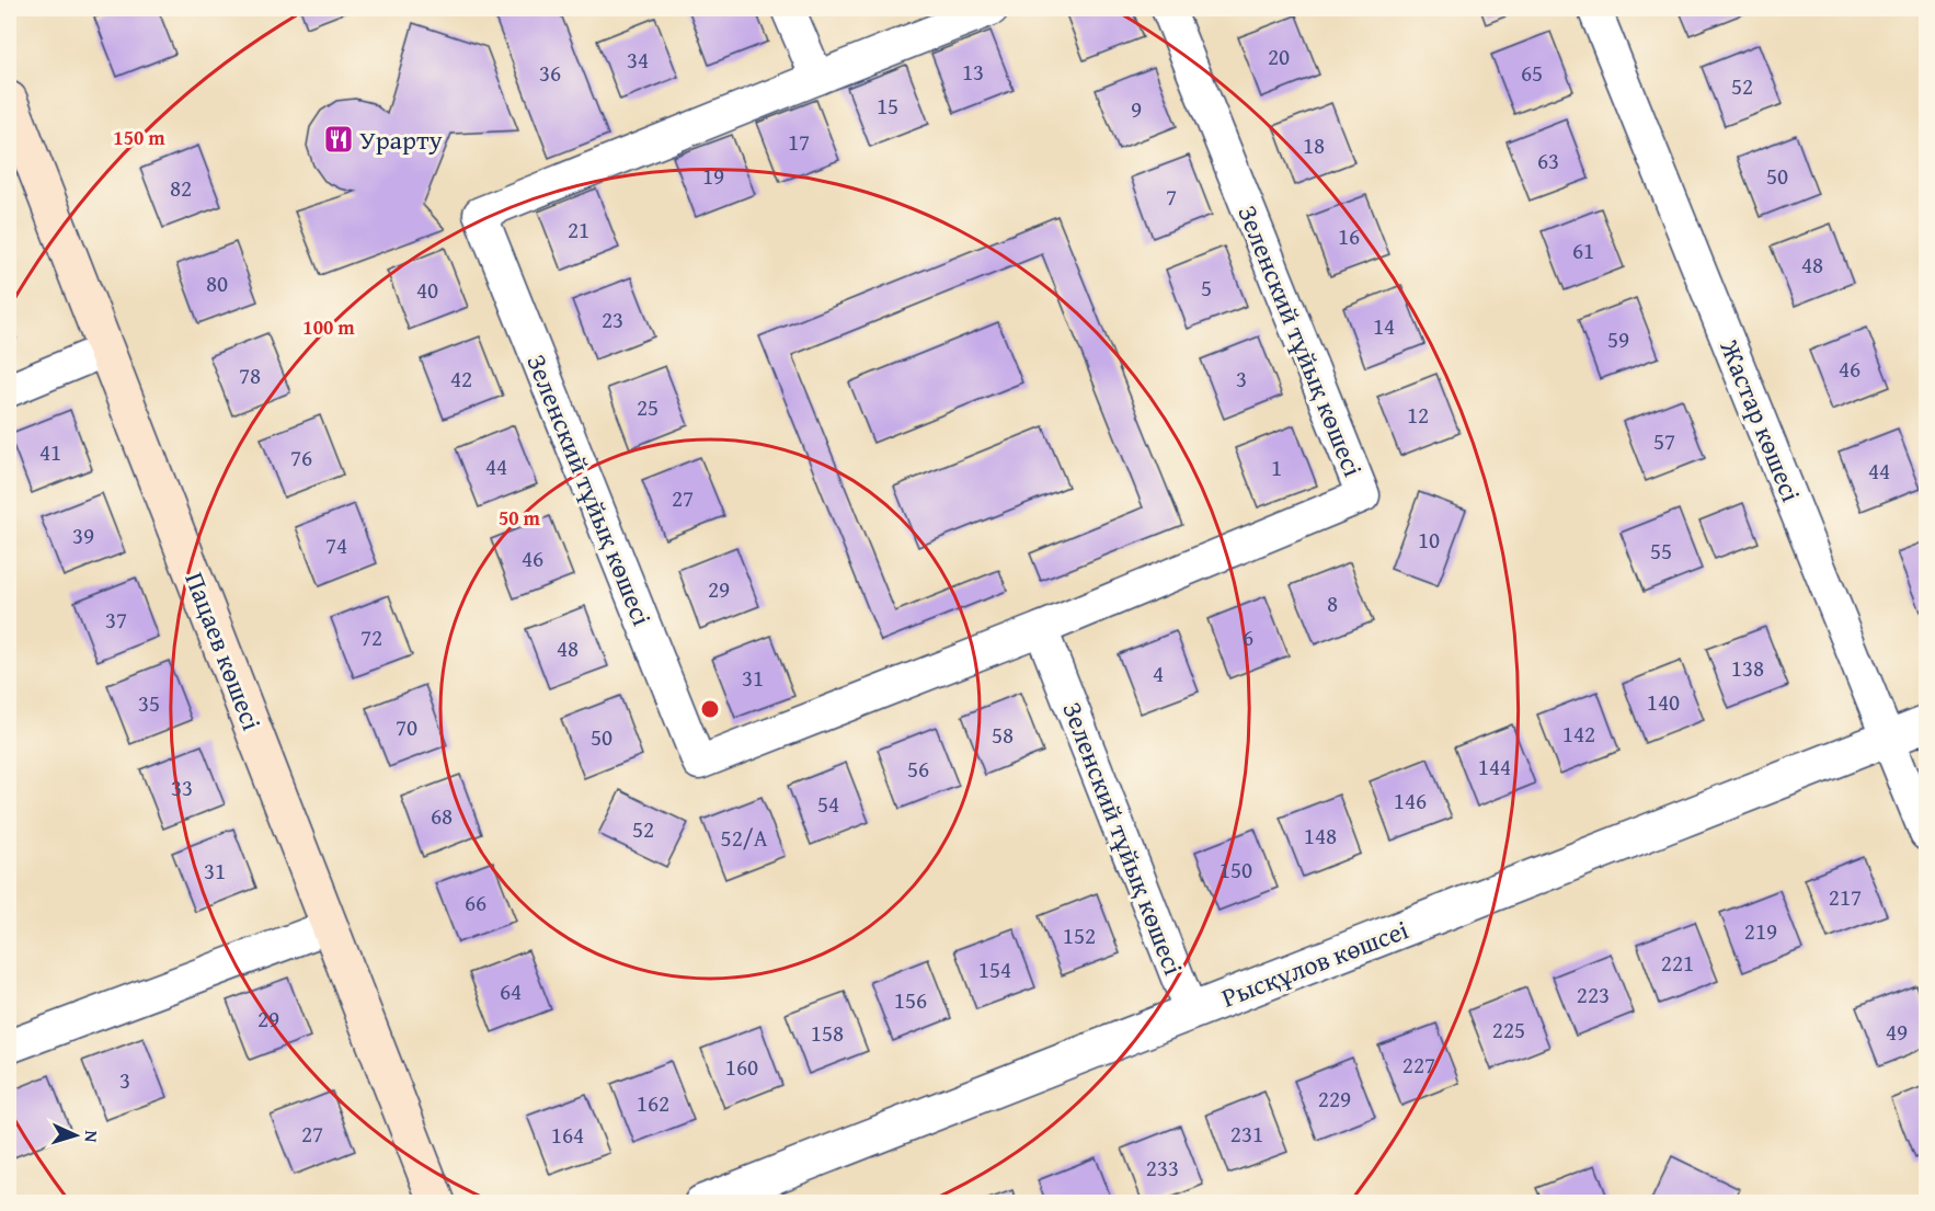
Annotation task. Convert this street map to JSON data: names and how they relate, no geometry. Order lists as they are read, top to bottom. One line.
{"streets":{"main road":["Пацаев көшесі"],"street":["Зеленский тұйық көшесі","Жастар көшесі","Рысқұлов көшсеі"]},"crossings":[["Зеленский тұйық көшесі","Рысқұлов көшсеі"],["Жастар көшесі","Рысқұлов көшсеі"]],"places":{"restaurant":["Урарту"]},"house_numbers":["20","34","13","36","65","52","15","9","17","18","63","19","50","82","7","21","16","61","48","80","5","40","23","14","59","46","78","42","3","25","12","57","41","76","44","1","44","27","39","10","74","55","46","29","8","37","72","6","48","138","4","31","140","35","70","142","58","50","144","56","33","146","54","68","52","148","52/А","150","31","217","66","219","152","221","154","64","223","156","29","225","49","158","227","160","3","229","162","27","231","164","233"],"north":"right","rings":["150 m","100 m","50 m"]}
